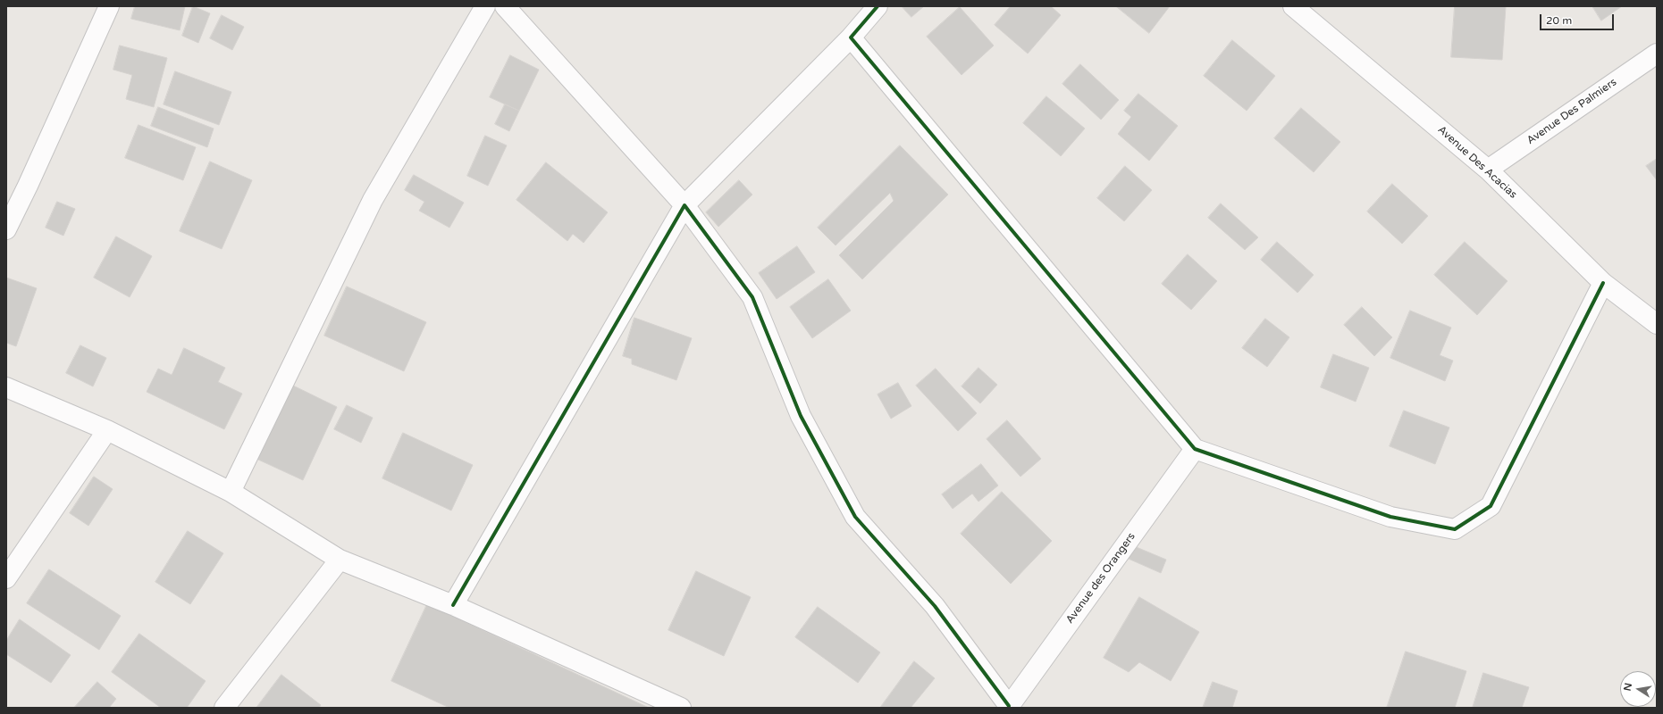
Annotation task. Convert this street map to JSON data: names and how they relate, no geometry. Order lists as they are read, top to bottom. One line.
{"streets":{"street":["Avenue Des Palmiers","Avenue Des Acacias","Avenue des Orangers"]},"crossings":[["Avenue Des Palmiers","Avenue Des Acacias"]],"scale_bar":"20 m","north":"left"}
